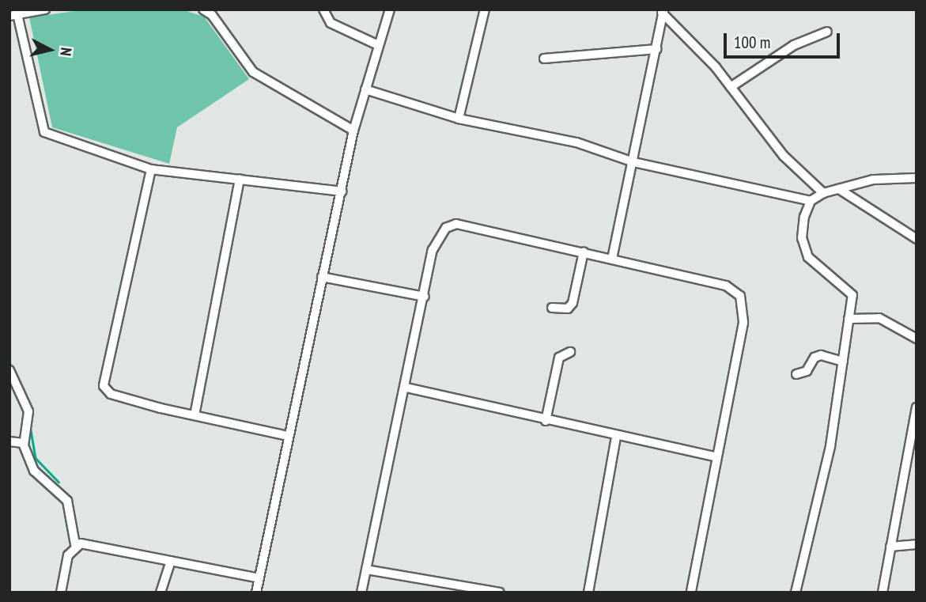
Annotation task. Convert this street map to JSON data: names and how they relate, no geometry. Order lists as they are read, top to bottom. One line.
{"scale_bar":"100 m","north":"right"}
